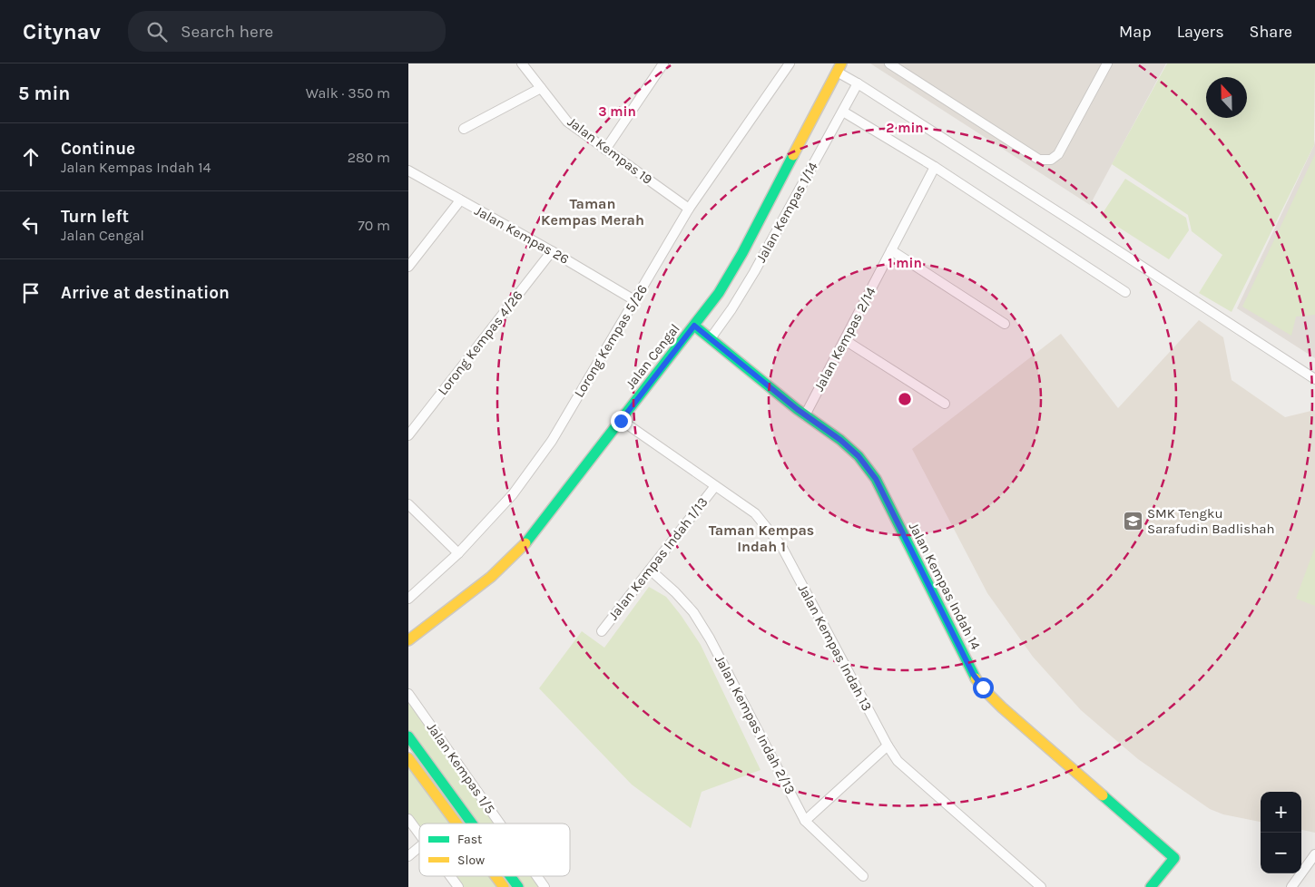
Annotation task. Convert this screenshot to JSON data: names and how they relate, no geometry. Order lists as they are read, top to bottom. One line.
{"streets":{"street":["Jalan Kempas 19","Jalan Kempas 1/14","Jalan Kempas 26","Jalan Kempas 2/14","Lorong Kempas 5/26","Lorong Kempas 4/26","Jalan Cengal","Jalan Kempas Indah 1/13","Jalan Kempas Indah 14","Jalan Kempas Indah 13","Jalan Kempas Indah 2/13","Jalan Kempas 1/5"]},"crossings":[["Jalan Kempas 19","Lorong Kempas 5/26"],["Jalan Kempas 1/14","Jalan Kempas Indah 14"],["Jalan Kempas 26","Lorong Kempas 5/26"],["Jalan Kempas 26","Lorong Kempas 4/26"],["Jalan Kempas 2/14","Jalan Kempas Indah 14"],["Jalan Cengal","Jalan Kempas Indah 14"],["Jalan Cengal","Jalan Kempas Indah 13"],["Jalan Kempas Indah 1/13","Jalan Kempas Indah 13"],["Jalan Kempas Indah 1/13","Jalan Kempas Indah 2/13"]],"districts":["Taman Kempas Merah","Taman Kempas Indah 1"],"places":{"school or university":["SMK Tengku Sarafudin Badlishah"]},"legend":["Fast","Slow"],"north":"top","page":{"header":"Citynav","search":"Search here","nav":["Map","Layers","Share"],"heading":["5 min","Walk · 350 m"],"list":[["Continue","Jalan Kempas Indah 14","280 m"],["Turn left","Jalan Cengal","70 m"],"Arrive at destination"],"map_buttons":["+","−"]},"rings":["3 min","2 min","1 min"]}
